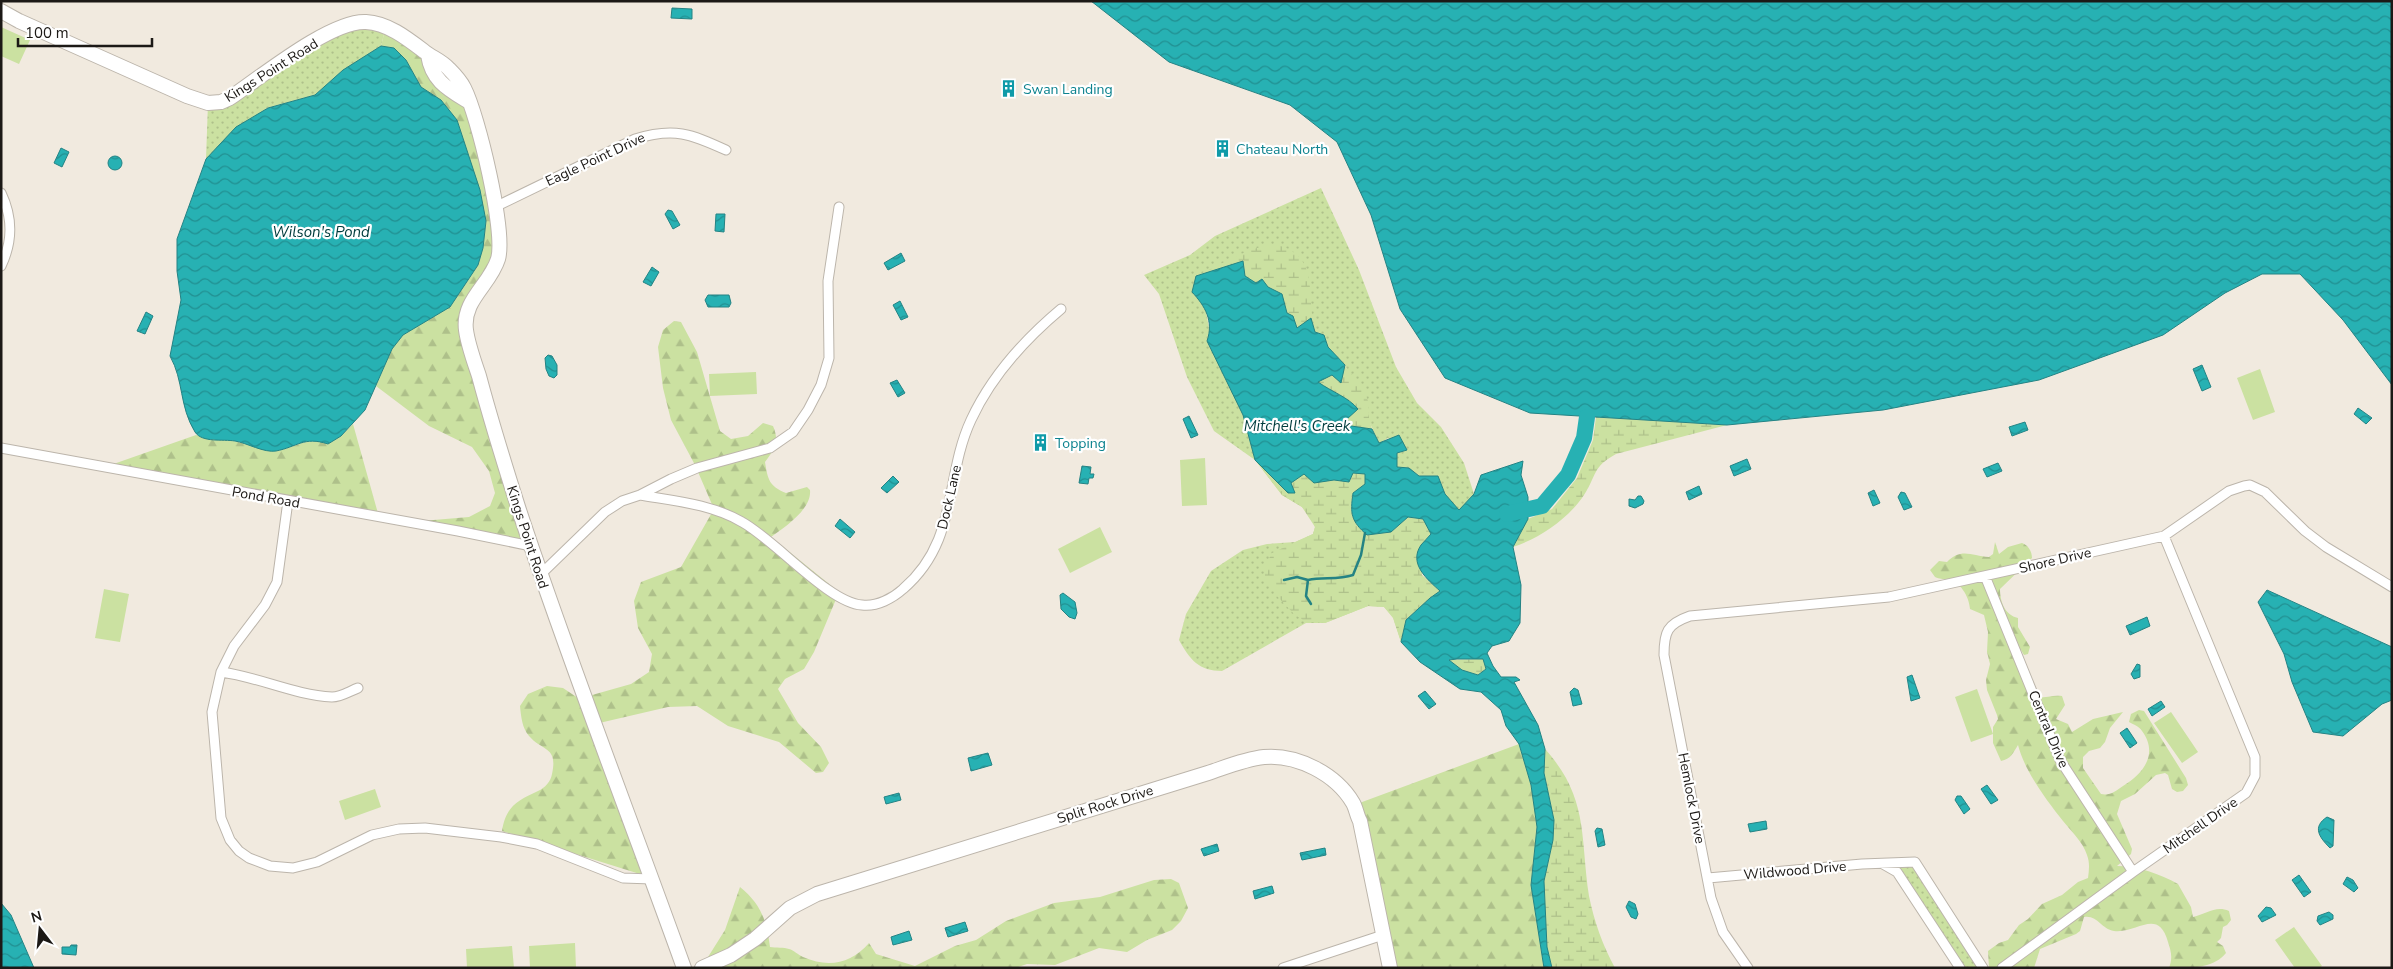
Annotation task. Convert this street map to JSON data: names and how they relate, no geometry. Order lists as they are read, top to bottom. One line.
{"streets":{"street":["Kings Point Road","Eagle Point Drive","Pond Road","Dock Lane","Shore Drive","Central Drive","Hemlock Drive","Split Rock Drive","Mitchell Drive","Wildwood Drive"]},"crossings":[["Kings Point Road","Eagle Point Drive"],["Kings Point Road","Pond Road"],["Shore Drive","Central Drive"],["Shore Drive","Hemlock Drive"],["Shore Drive","Mitchell Drive"],["Central Drive","Mitchell Drive"],["Hemlock Drive","Wildwood Drive"]],"water":["Wilson's Pond","Mitchell's Creek"],"places":{"building":["Swan Landing","Chateau North","Topping"]},"scale_bar":"100 m","north":"top"}
